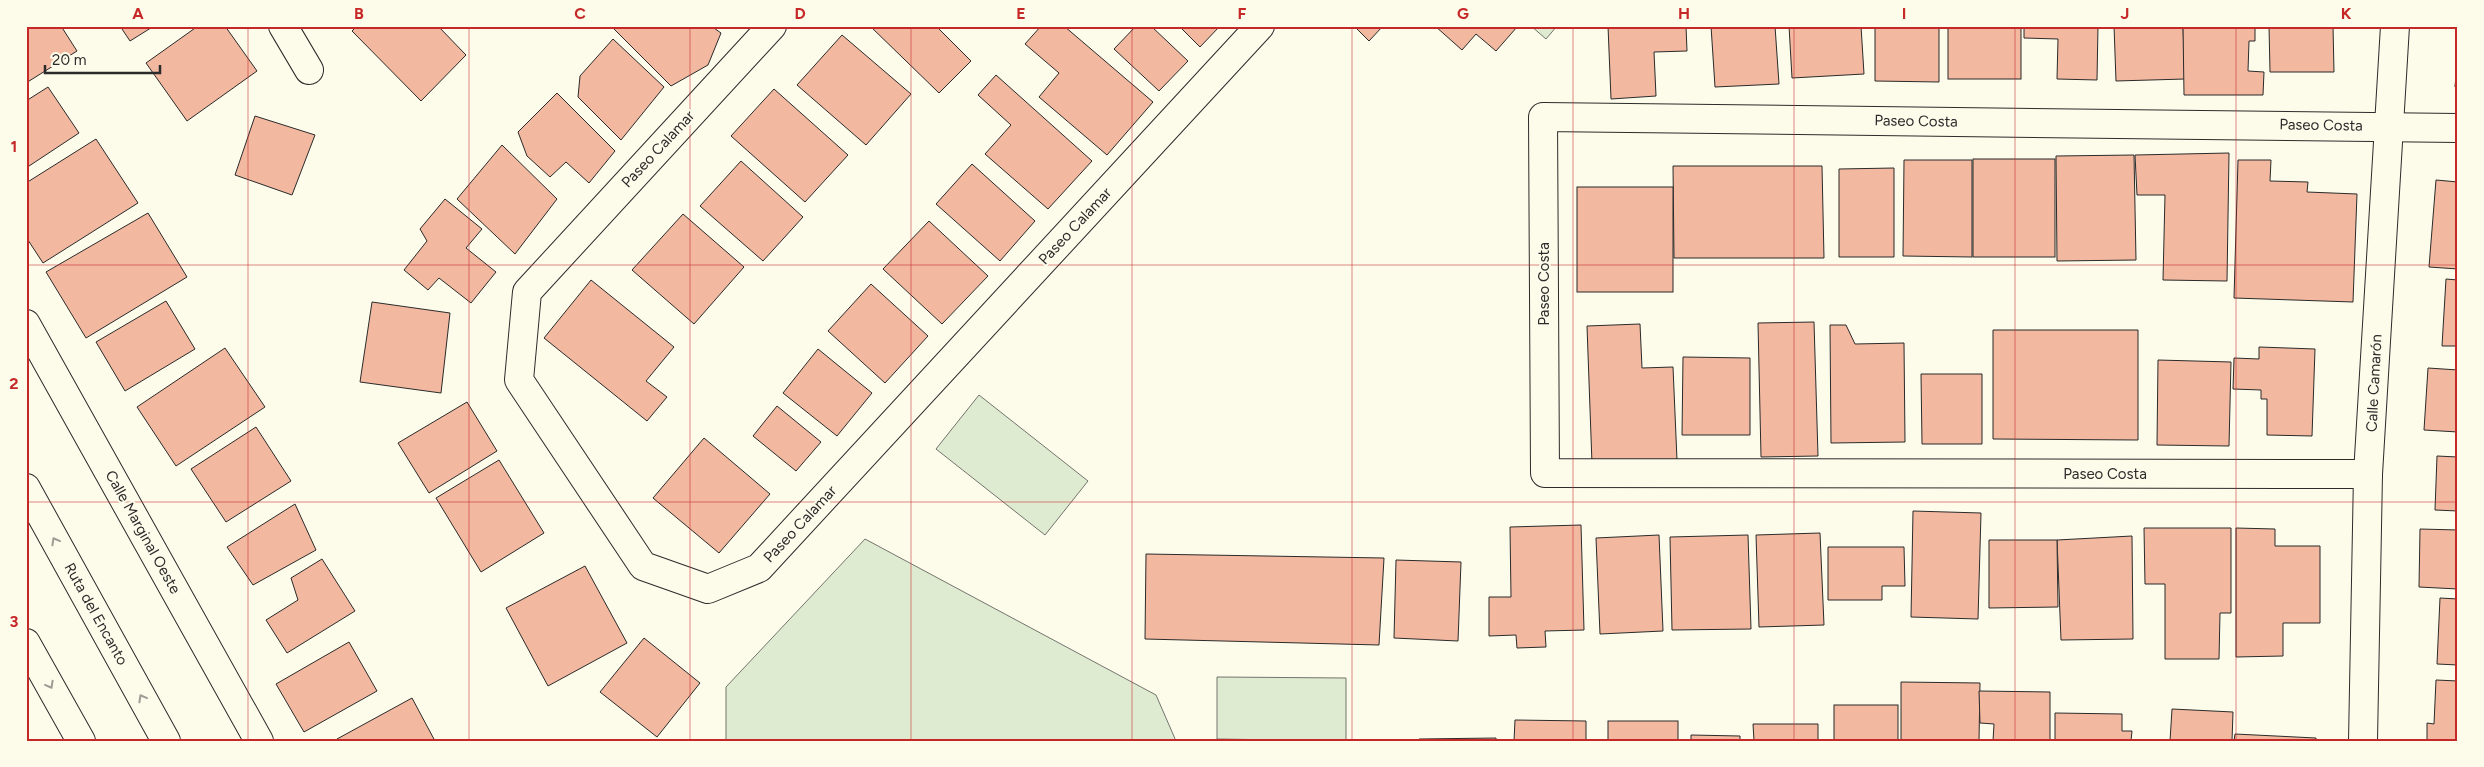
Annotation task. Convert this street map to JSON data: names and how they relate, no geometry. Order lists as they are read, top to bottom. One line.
{"streets":{"street":["Paseo Costa","Paseo Calamar","Calle Camarón","Calle Marginal Oeste","Ruta del Encanto"]},"crossings":[["Paseo Costa","Calle Camarón"]],"scale_bar":"20 m","grid":{"columns":["A","B","C","D","E","F","G","H","I","J","K"],"rows":["1","2","3"]}}
